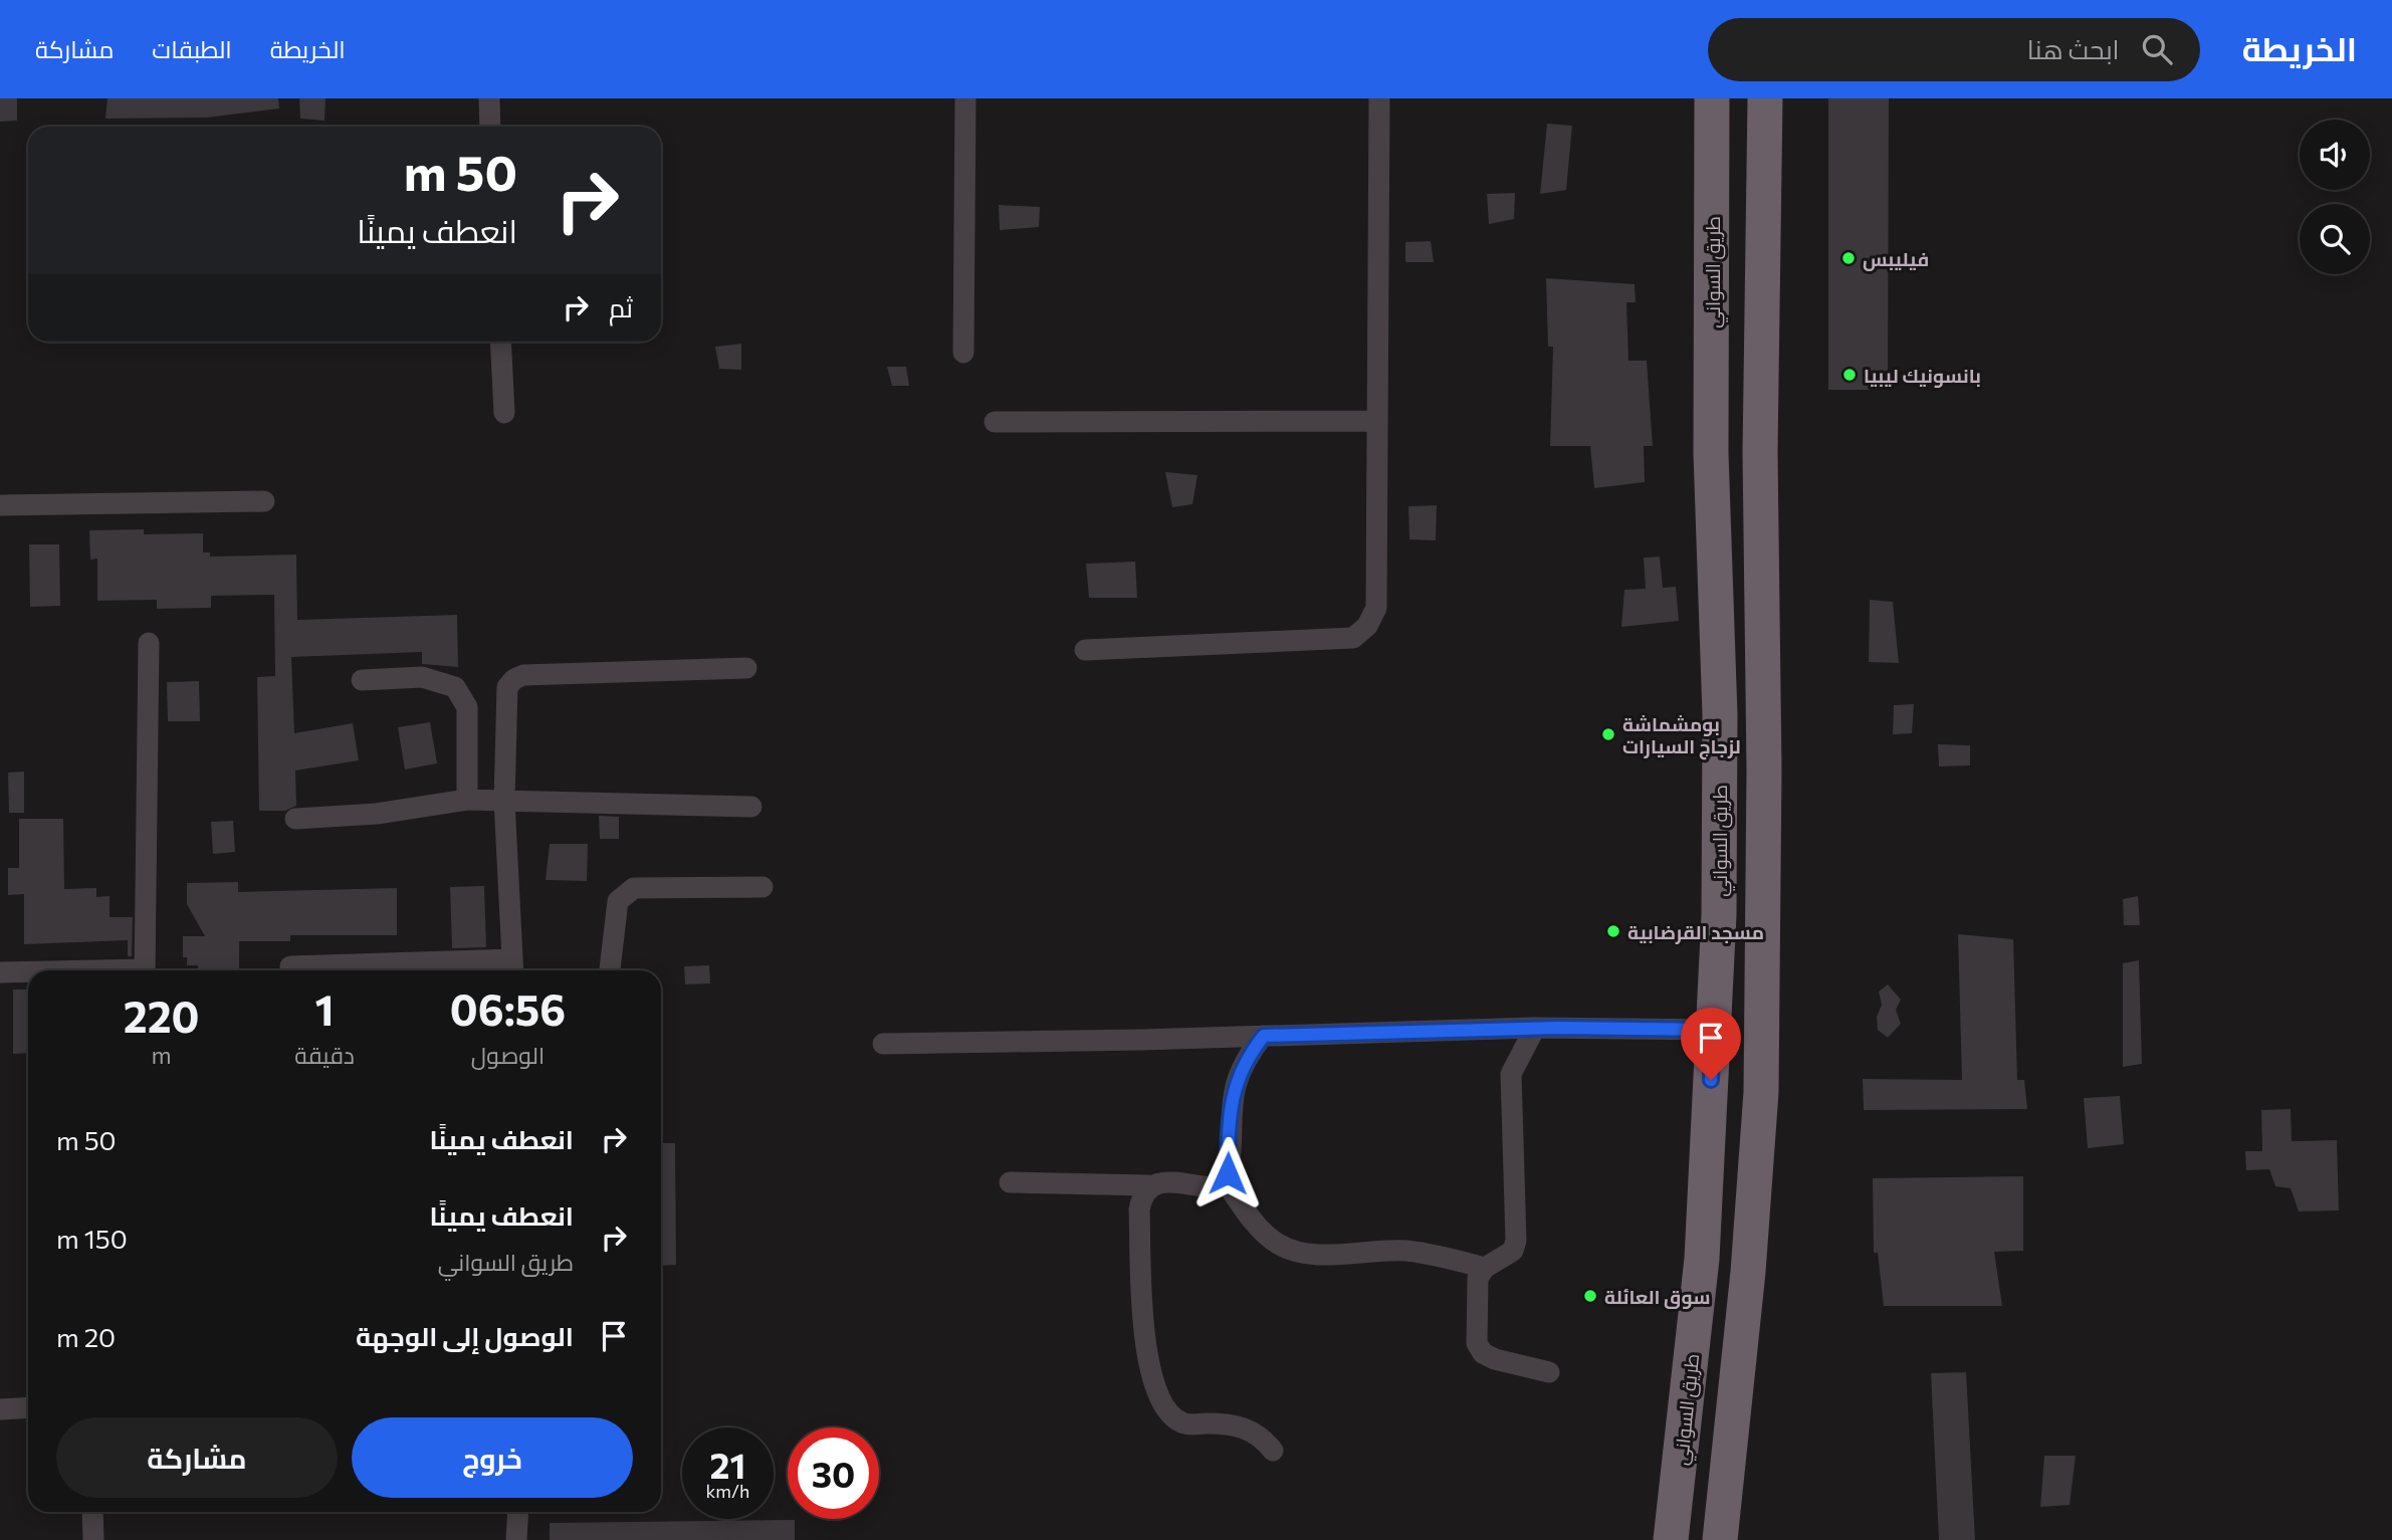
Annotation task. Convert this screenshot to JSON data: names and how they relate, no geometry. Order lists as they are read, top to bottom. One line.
{"streets":{"highway":["طريق السواني"]},"places":["فيليبس","بانسونيك ليبيا","بومشماشة لزجاج السيارات","مسجد القرضابية","سوق العائلة"],"page":{"header":"الخريطة","search":"ابحث هنا","nav":["الخريطة","الطبقات","مشاركة"],"turn":["50 m","انعطف يمينًا"],"then":"ثم","eta":["06:56","الوصول","1","دقيقة","220","m"],"list":[{"name":"انعطف يمينًا","value":"50 m"},{"name":"انعطف يمينًا","note":"طريق السواني","value":"150 m"},{"name":"الوصول إلى الوجهة","value":"20 m"}],"buttons":["خروج","مشاركة"],"speed":"21 km/h","limit":"30"}}
